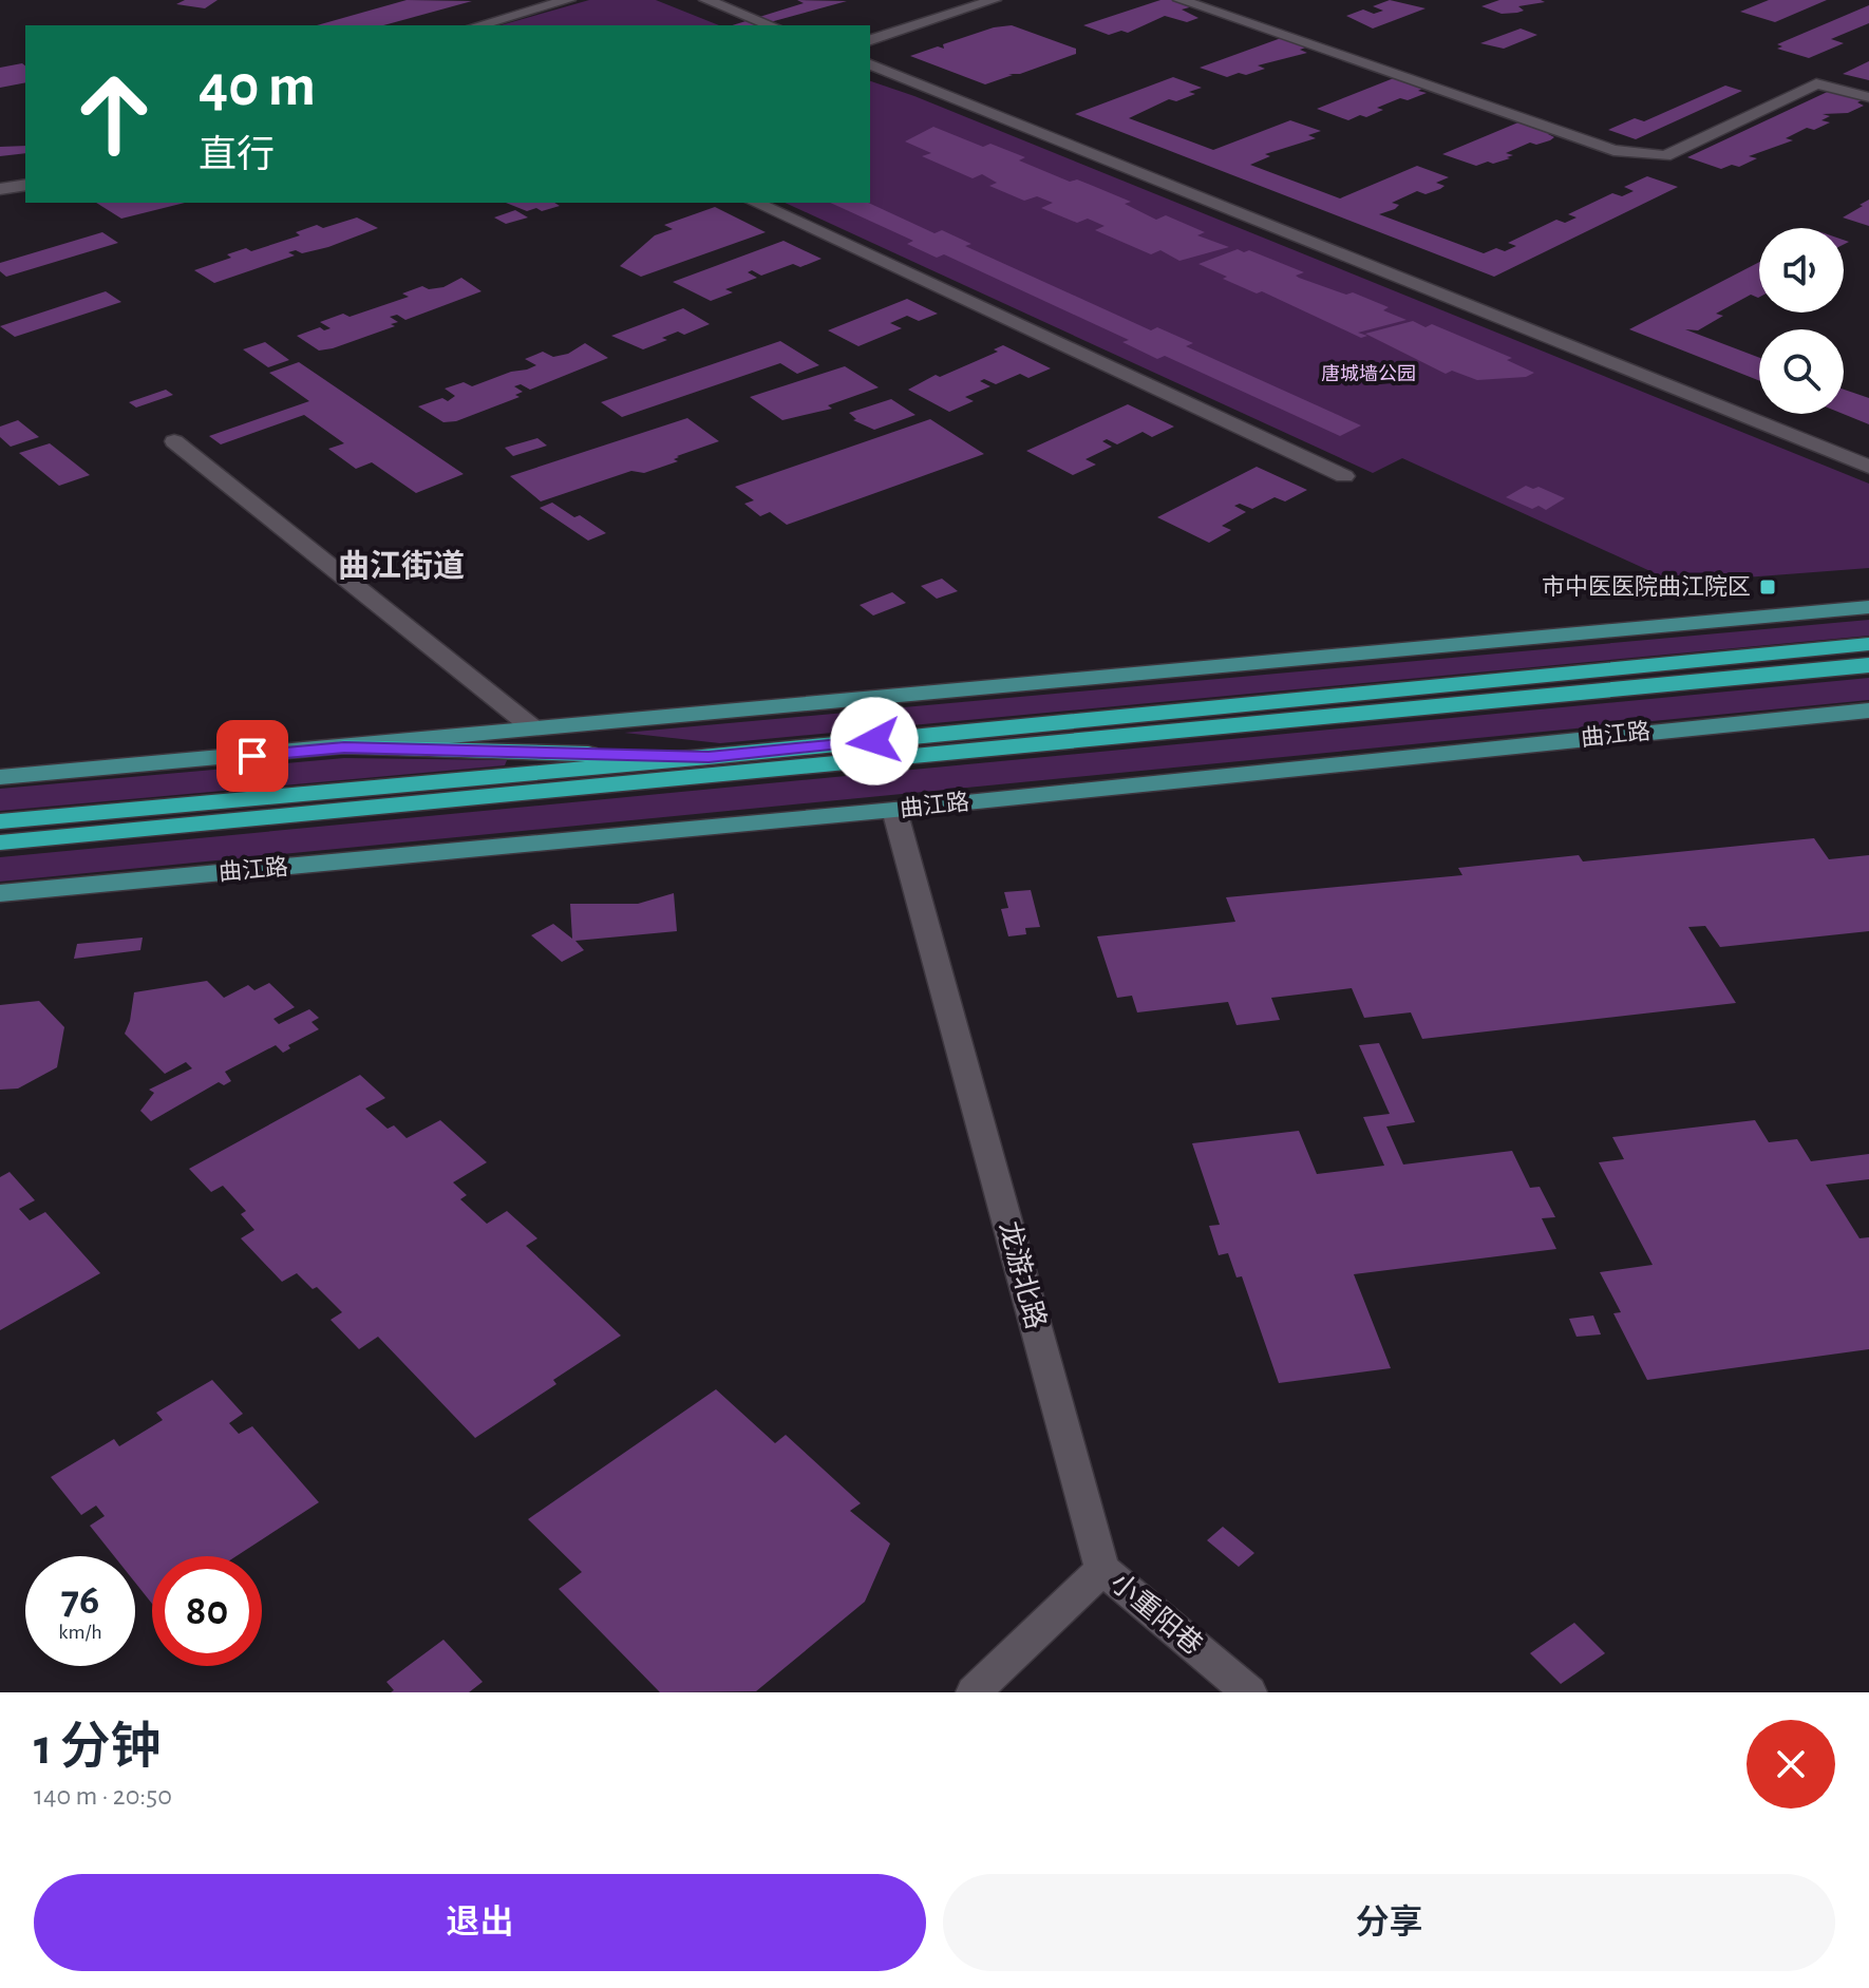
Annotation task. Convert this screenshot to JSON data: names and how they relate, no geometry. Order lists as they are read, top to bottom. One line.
{"streets":{"highway":["曲江路"],"street":["龙游北路","小重阳巷"]},"crossings":[["曲江路","龙游北路"],["龙游北路","小重阳巷"]],"districts":["曲江街道"],"parks":["唐城墙公园"],"places":{"transit":["市中医医院曲江院区"]},"page":{"turn":["40 m","直行"],"speed":"76 km/h","limit":"80","heading":["1 分钟","140 m · 20:50"],"buttons":["退出","分享"]}}
